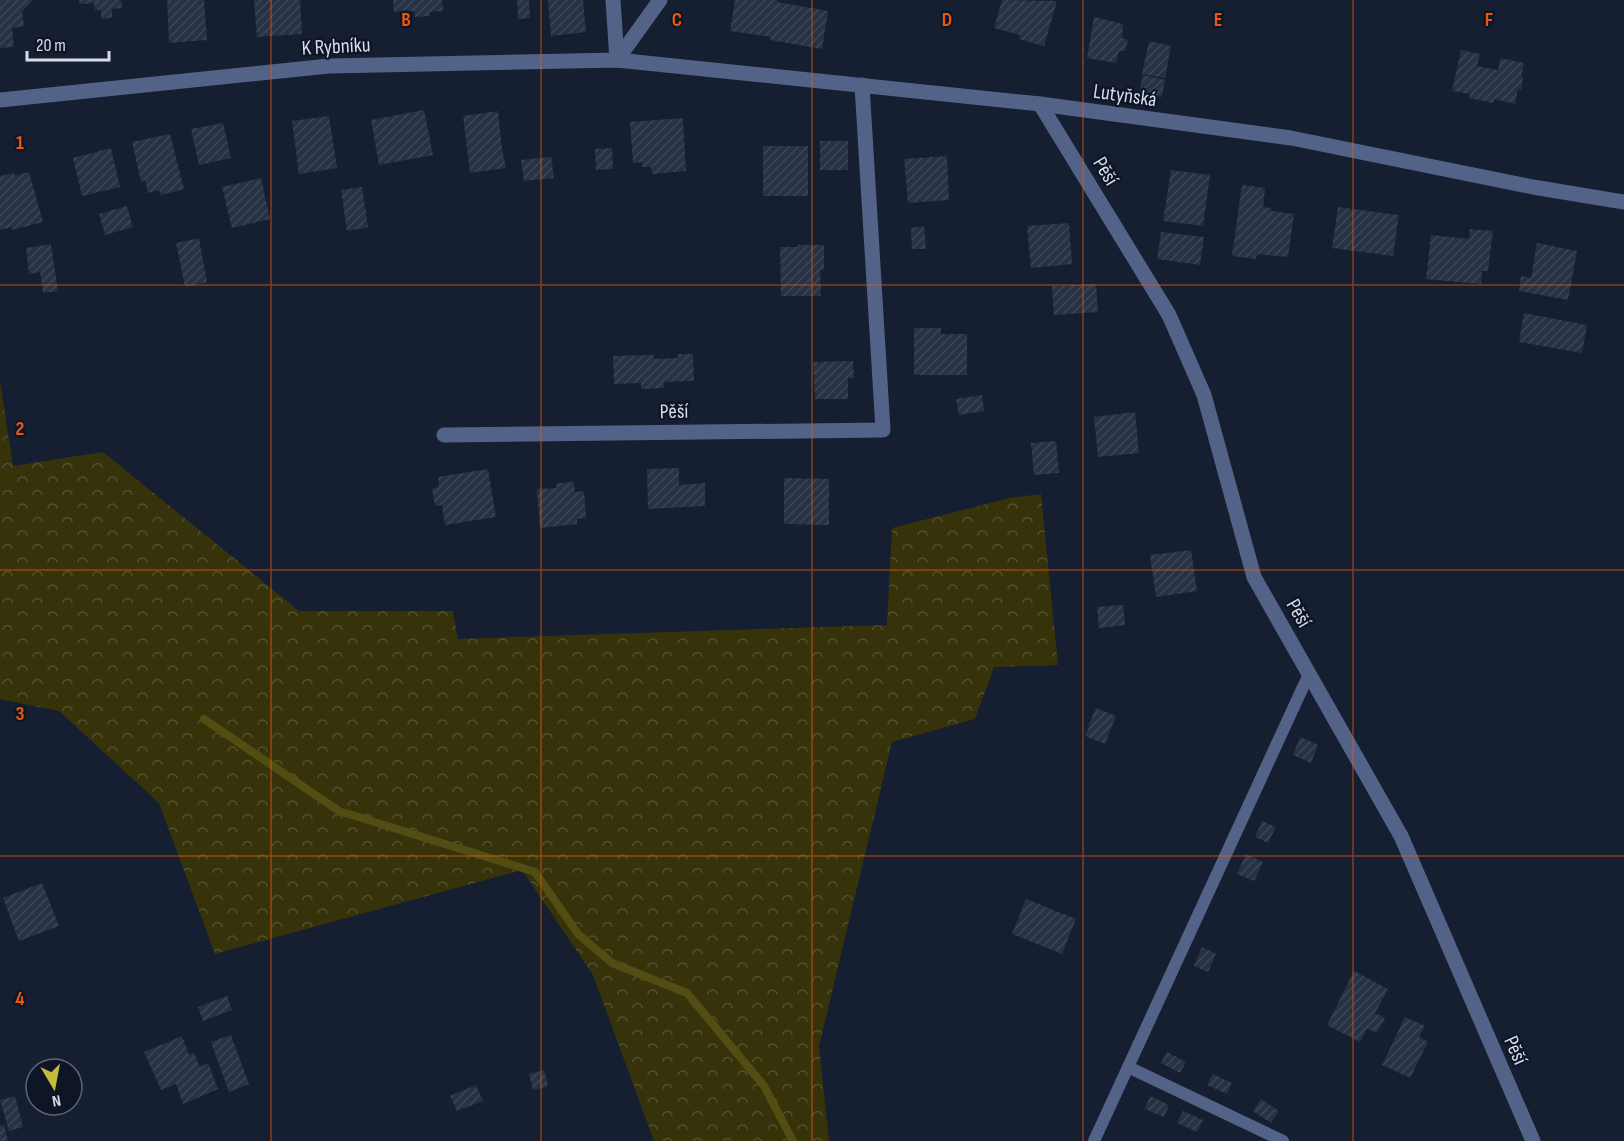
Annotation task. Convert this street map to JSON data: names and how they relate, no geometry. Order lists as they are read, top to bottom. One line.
{"streets":{"street":["K Rybníku","Lutyňská","Pěší"]},"crossings":[["K Rybníku","Lutyňská"],["Lutyňská","Pěší"]],"scale_bar":"20 m","north":"bottom","grid":{"columns":["B","C","D","E","F"],"rows":["1","2","3","4"]}}
